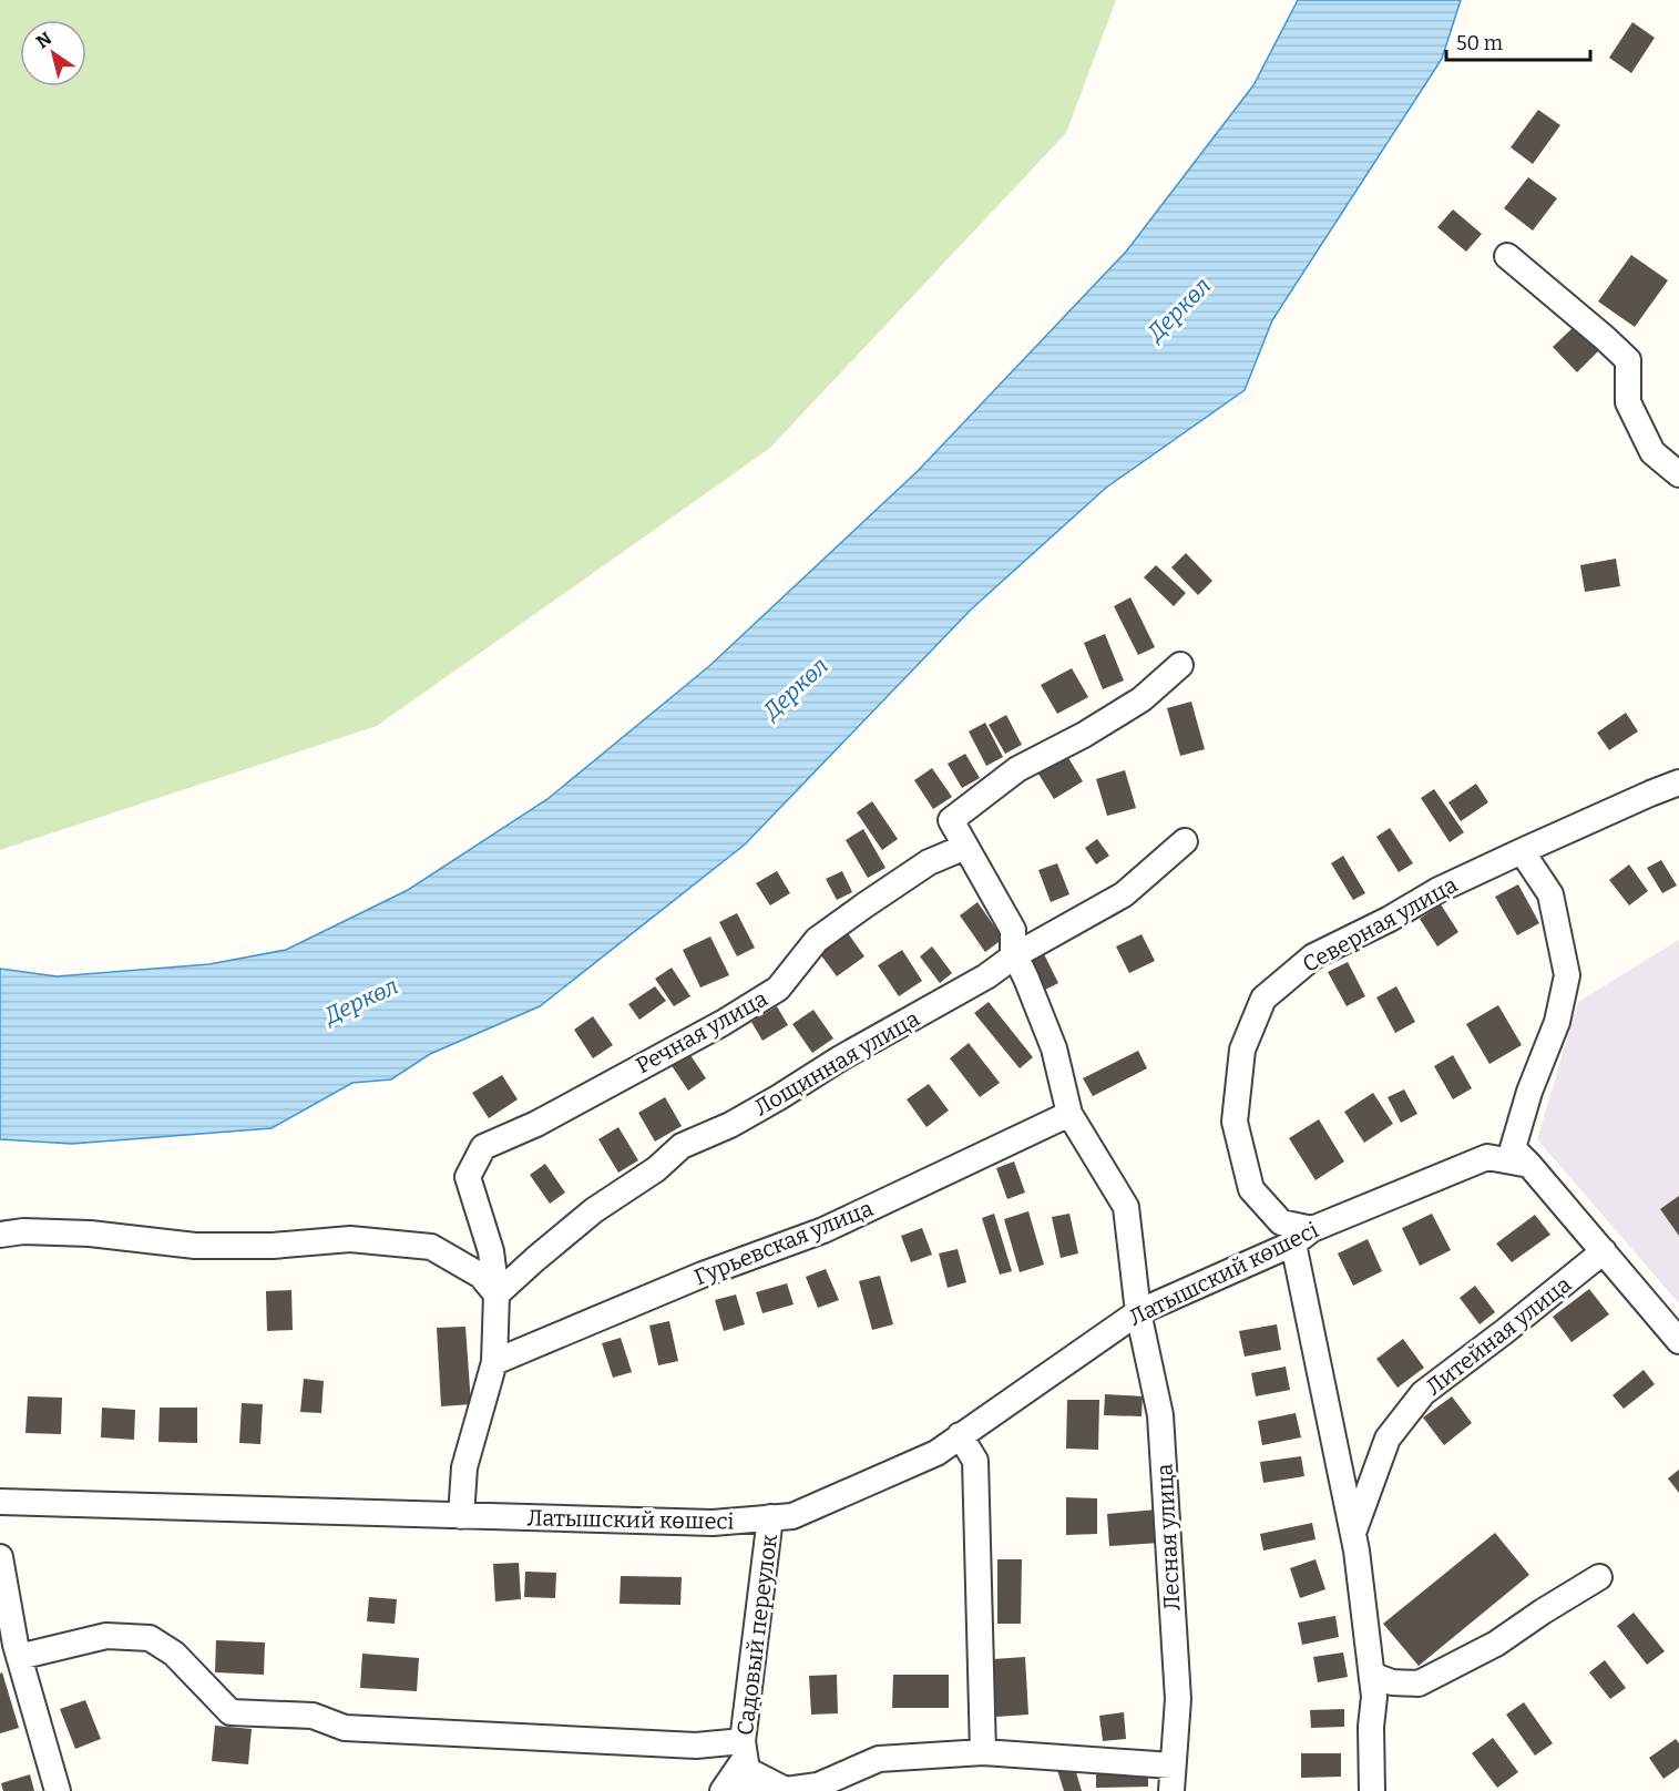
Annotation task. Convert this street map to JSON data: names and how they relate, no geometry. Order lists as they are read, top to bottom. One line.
{"streets":{"street":["Северная улица","Речная улица","Лощинная улица","Гурьевская улица","Латышский көшесі","Литейная улица","Лесная улица","Садовый переулок"]},"crossings":[["Северная улица","Латышский көшесі"],["Северная улица","Литейная улица"],["Речная улица","Лощинная улица"],["Речная улица","Лесная улица"],["Лощинная улица","Лесная улица"],["Гурьевская улица","Лесная улица"],["Латышский көшесі","Литейная улица"],["Латышский көшесі","Лесная улица"],["Латышский көшесі","Садовый переулок"]],"water":["Деркөл"],"scale_bar":"50 m","north":"top left"}
